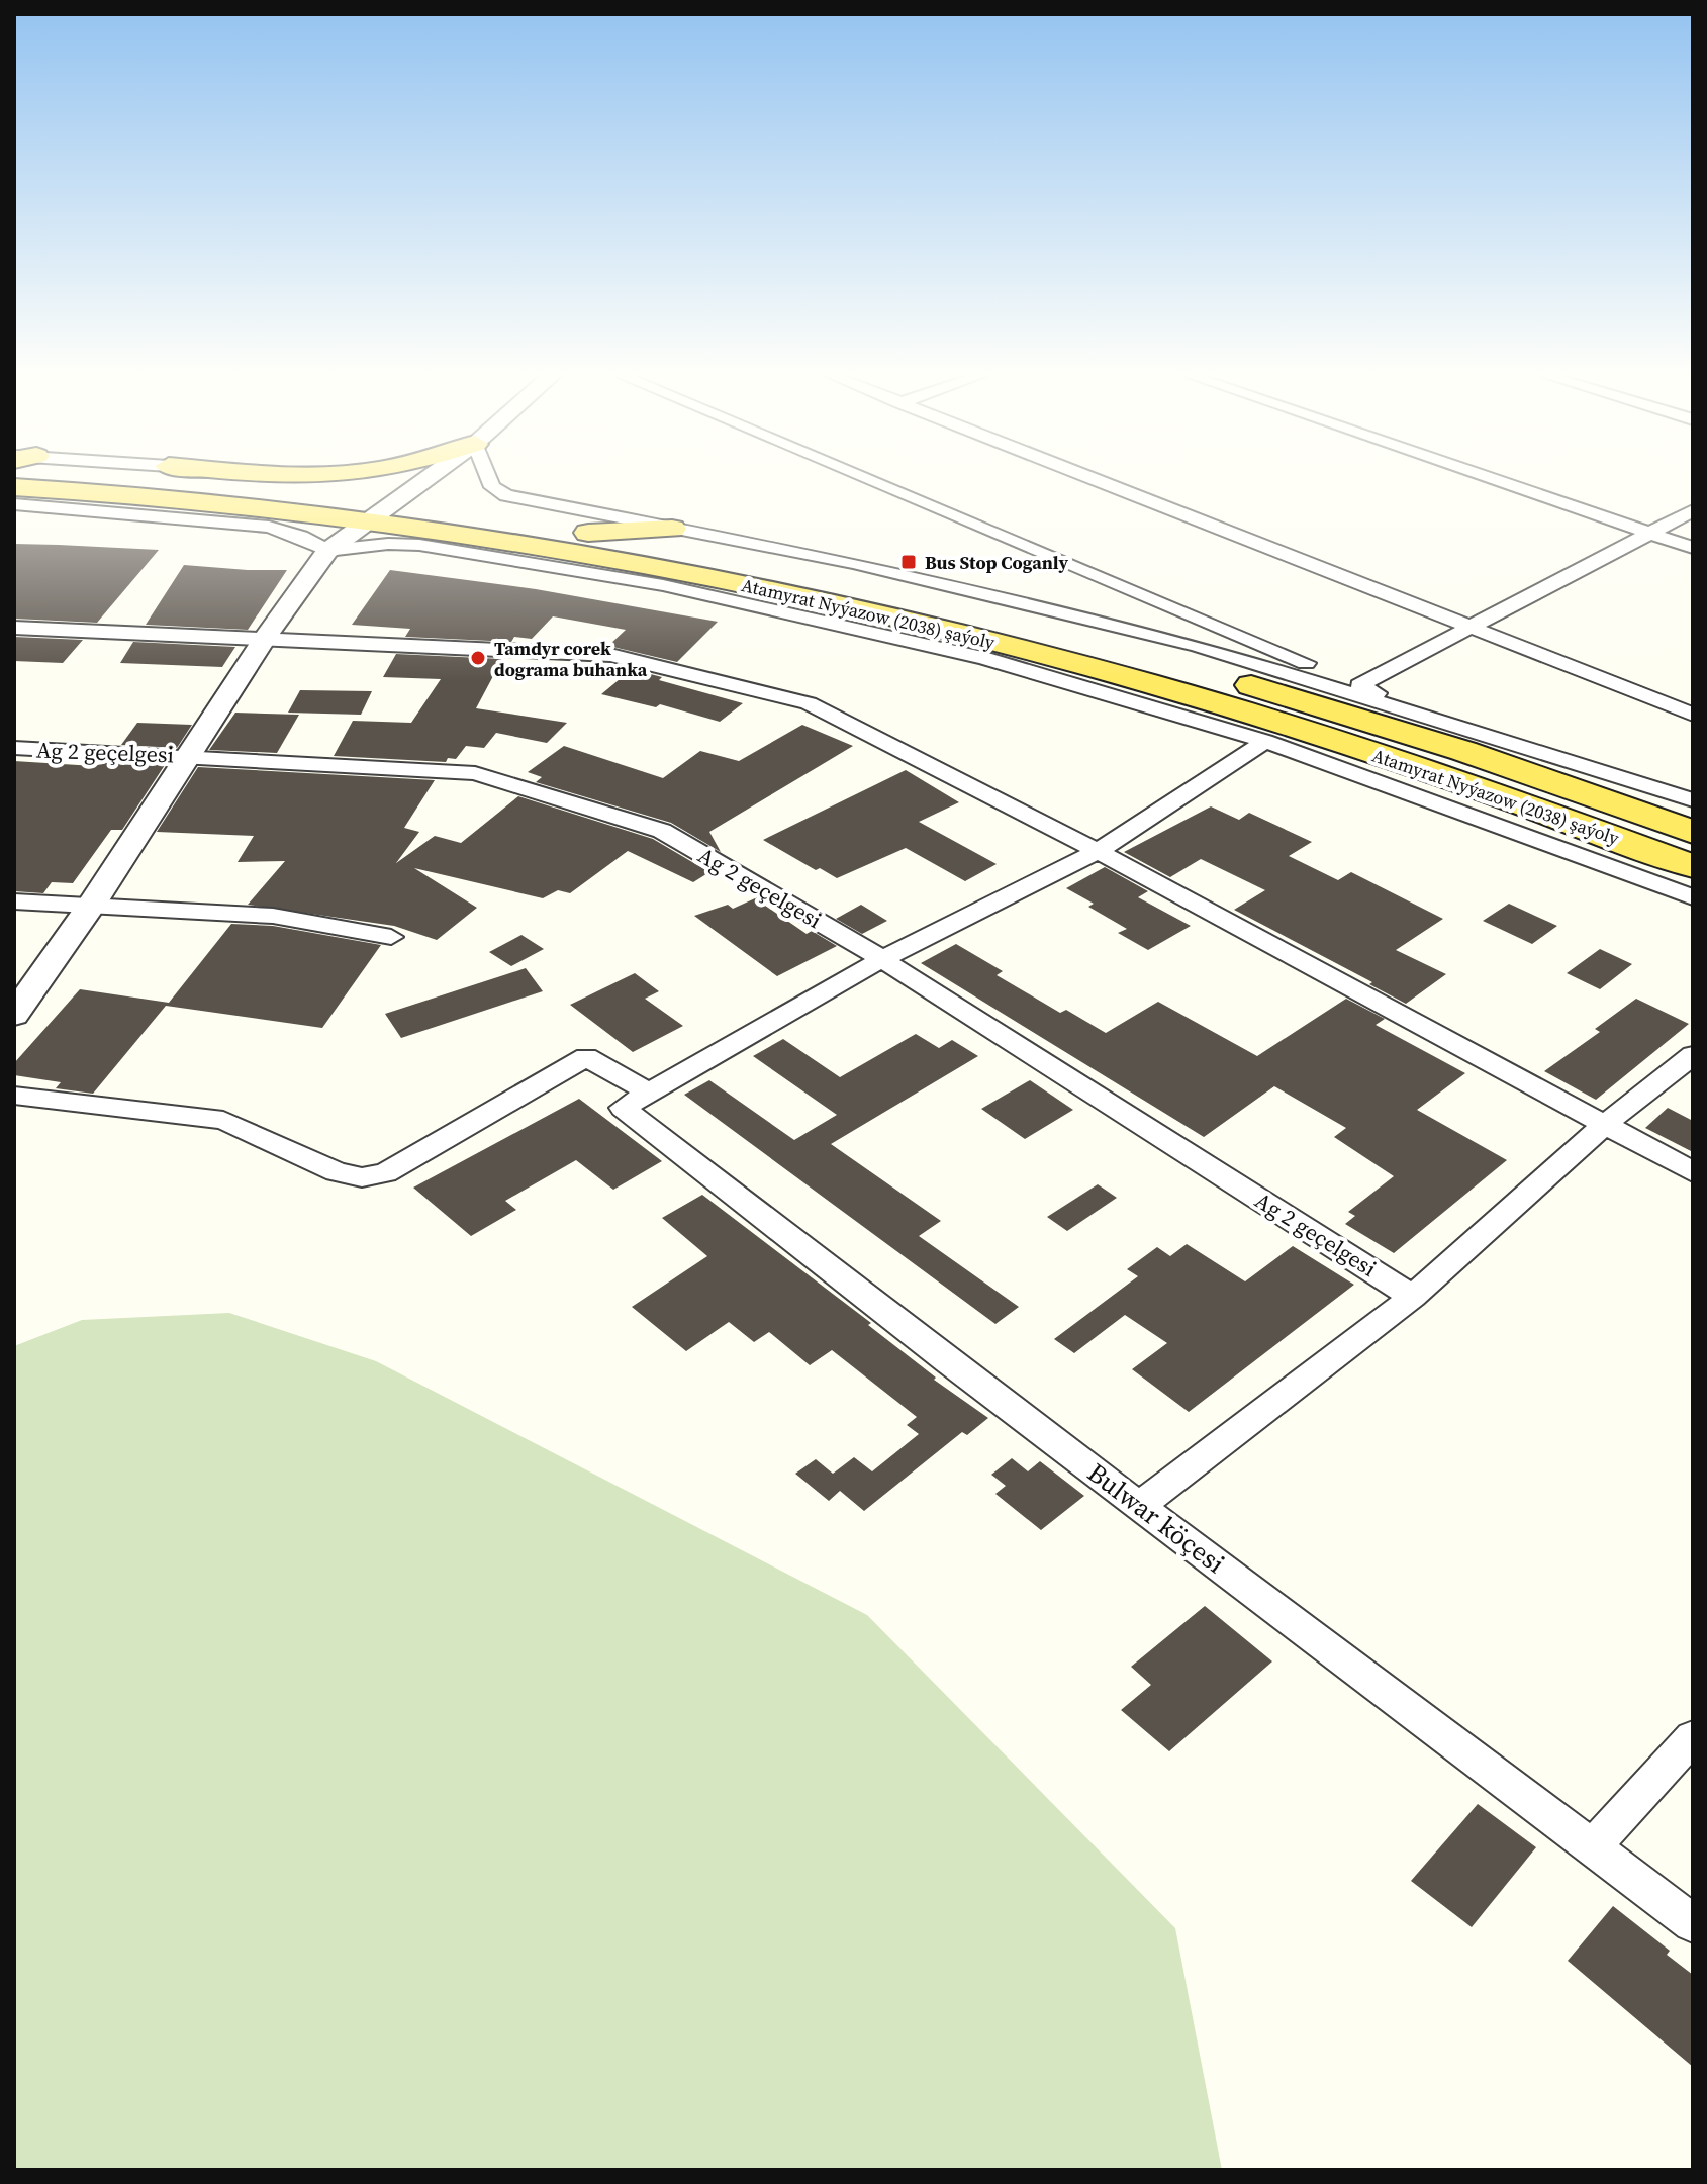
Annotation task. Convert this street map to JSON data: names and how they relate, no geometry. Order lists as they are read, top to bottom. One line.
{"streets":{"main road":["Atamyrat Nyýazow (2038) şaýoly"],"street":["Ag 2 geçelgesi","Bulwar köçesi"]},"places":{"transit":["Bus Stop Coganly"],"other":["Tamdyr corek dograma buhanka"]}}
